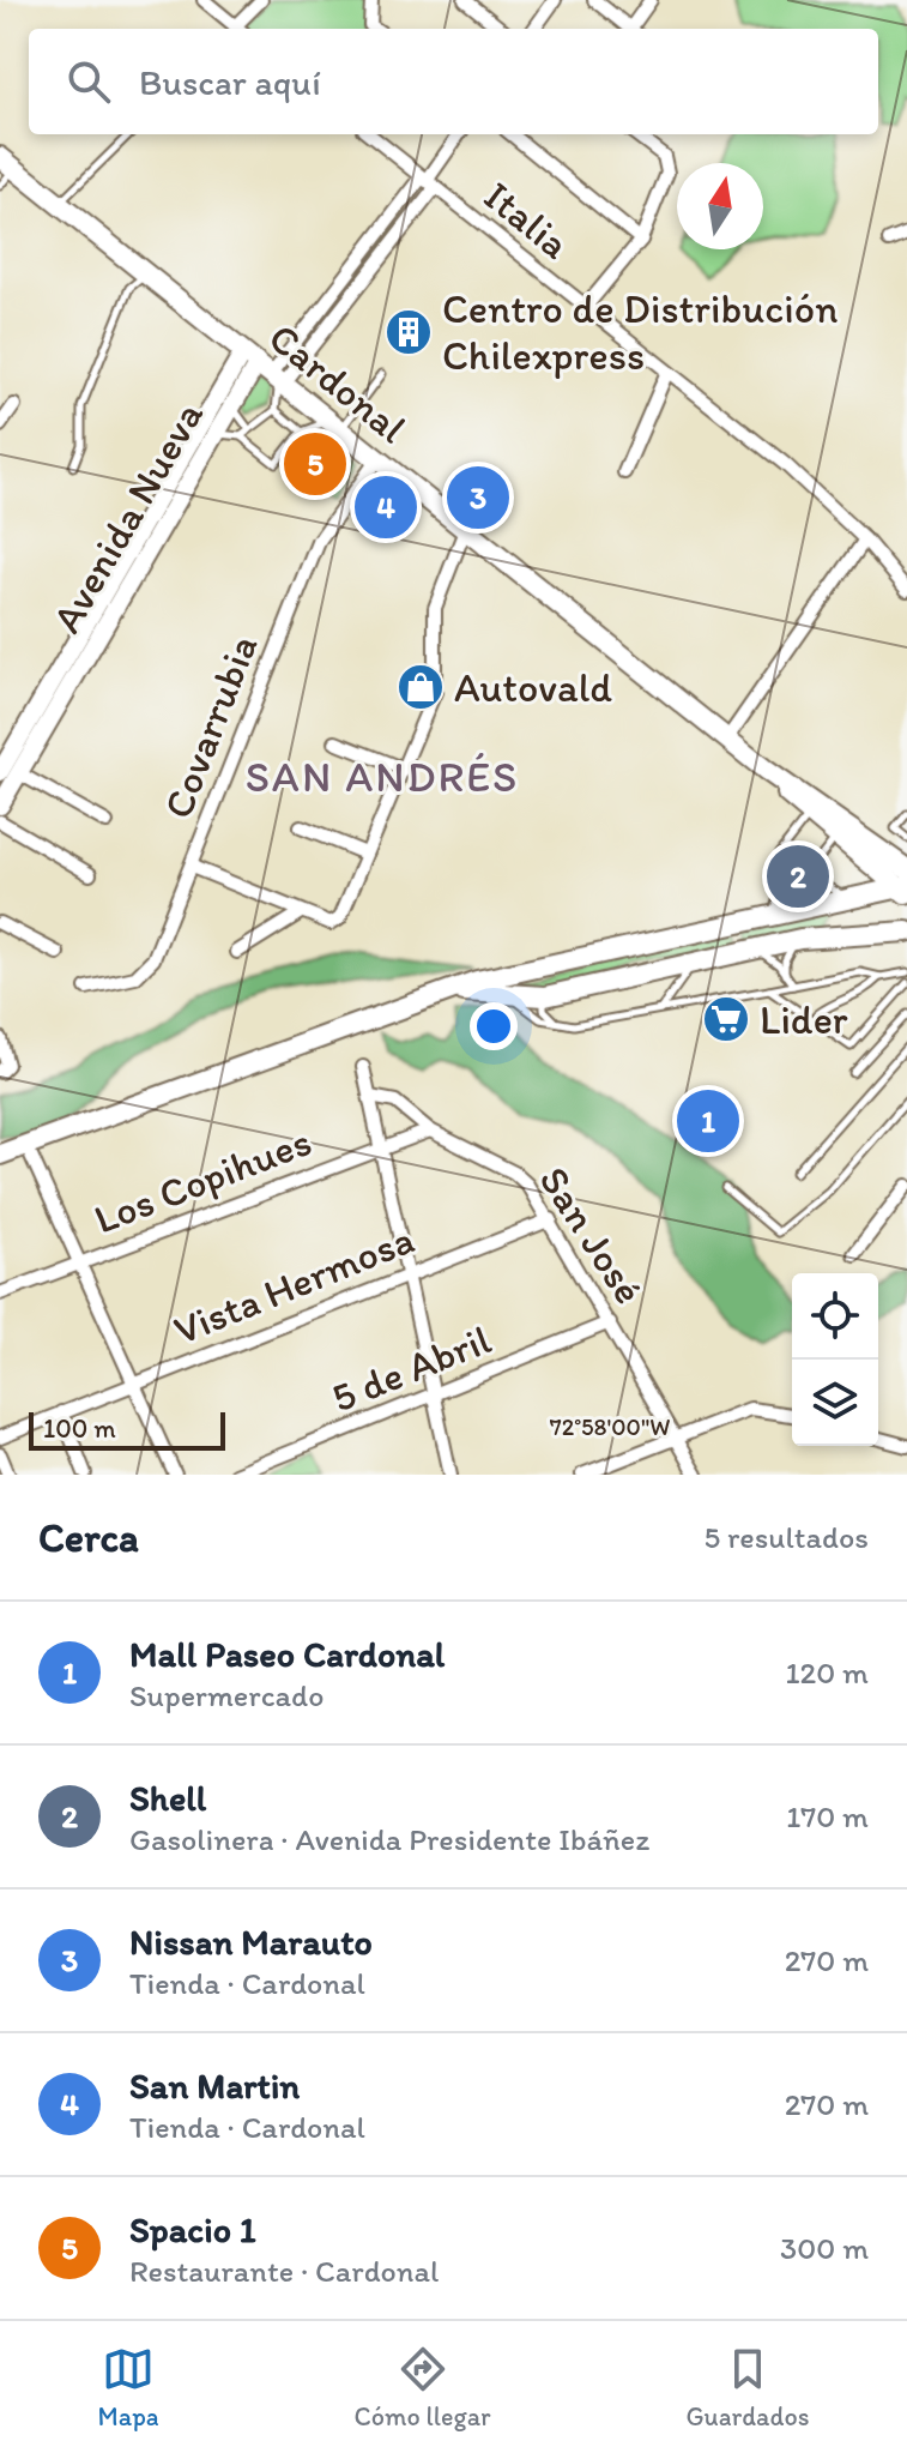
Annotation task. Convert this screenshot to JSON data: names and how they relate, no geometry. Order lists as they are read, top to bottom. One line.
{"streets":{"main road":["Cardonal"],"street":["Italia","Avenida Nueva","Covarrubia","Los Copihues","San José","Vista Hermosa","5 de Abril"]},"crossings":[["Cardonal","Avenida Nueva"],["Cardonal","Covarrubia"],["Los Copihues","San José"],["San José","Vista Hermosa"],["San José","5 de Abril"]],"districts":["SAN ANDRÉS"],"places":{"building":["Centro de Distribución Chilexpress"],"shop":["Autovald"],"supermarket":["Lider"]},"scale_bar":"100 m","north":"top","page":{"search":"Buscar aquí","pins":["5","3","4","2","1"],"scale":"100 m","heading":["Cerca","5 resultados"],"list":[{"mark":"1","name":"Mall Paseo Cardonal","note":"Supermercado","value":"120 m"},{"mark":"2","name":"Shell","note":"Gasolinera · Avenida Presidente Ibáñez","value":"170 m"},{"mark":"3","name":"Nissan Marauto","note":"Tienda · Cardonal","value":"270 m"},{"mark":"4","name":"San Martin","note":"Tienda · Cardonal","value":"270 m"},{"mark":"5","name":"Spacio 1","note":"Restaurante · Cardonal","value":"300 m"}],"nav":["Mapa","Cómo llegar","Guardados"]},"coordinates":["72°58'00\"W"]}
